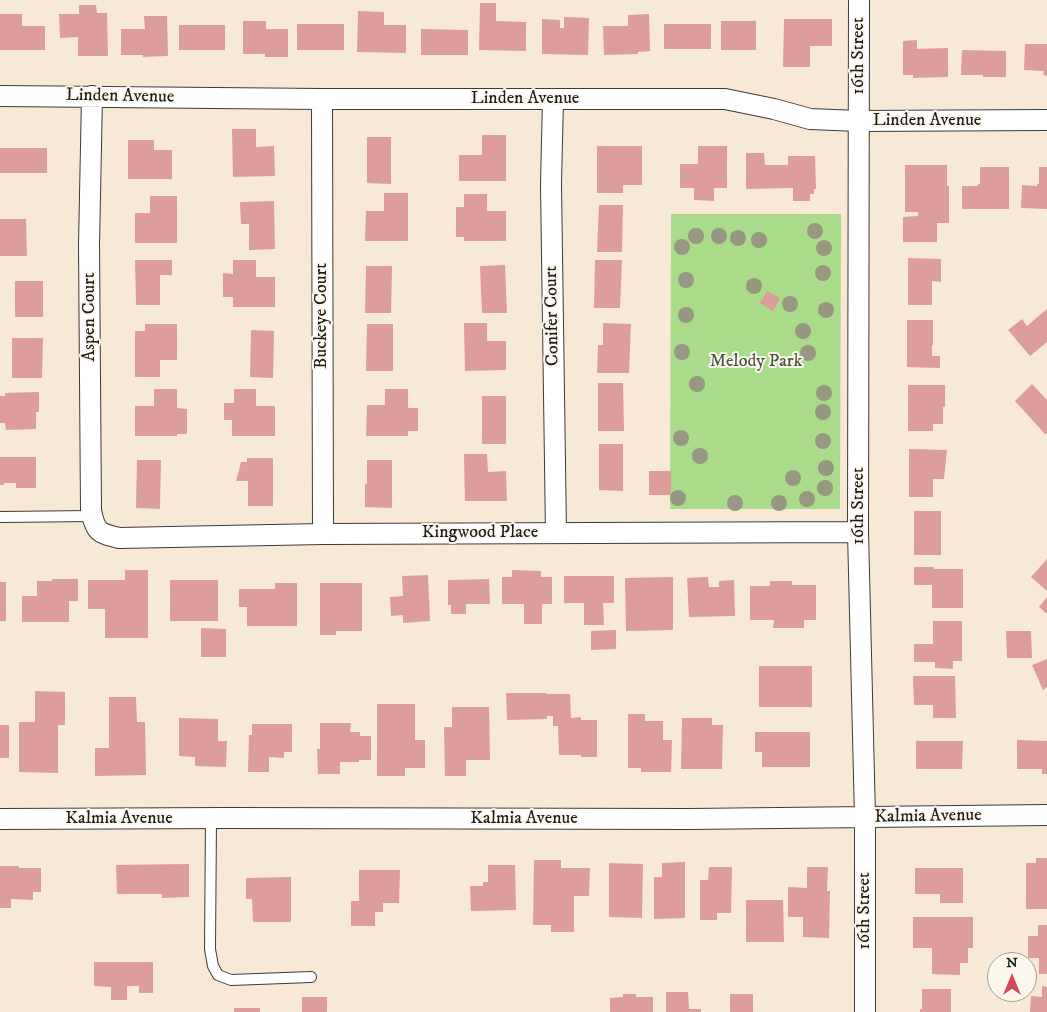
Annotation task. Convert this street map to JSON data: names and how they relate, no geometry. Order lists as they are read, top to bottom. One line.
{"streets":{"street":["16th Street","Linden Avenue","Buckeye Court","Conifer Court","Aspen Court","Kingwood Place","Kalmia Avenue"]},"crossings":[["16th Street","Linden Avenue"],["16th Street","Kingwood Place"],["16th Street","Kalmia Avenue"],["Linden Avenue","Buckeye Court"],["Linden Avenue","Conifer Court"],["Linden Avenue","Aspen Court"],["Buckeye Court","Kingwood Place"],["Conifer Court","Kingwood Place"],["Aspen Court","Kingwood Place"]],"parks":["Melody Park"],"north":"top"}
